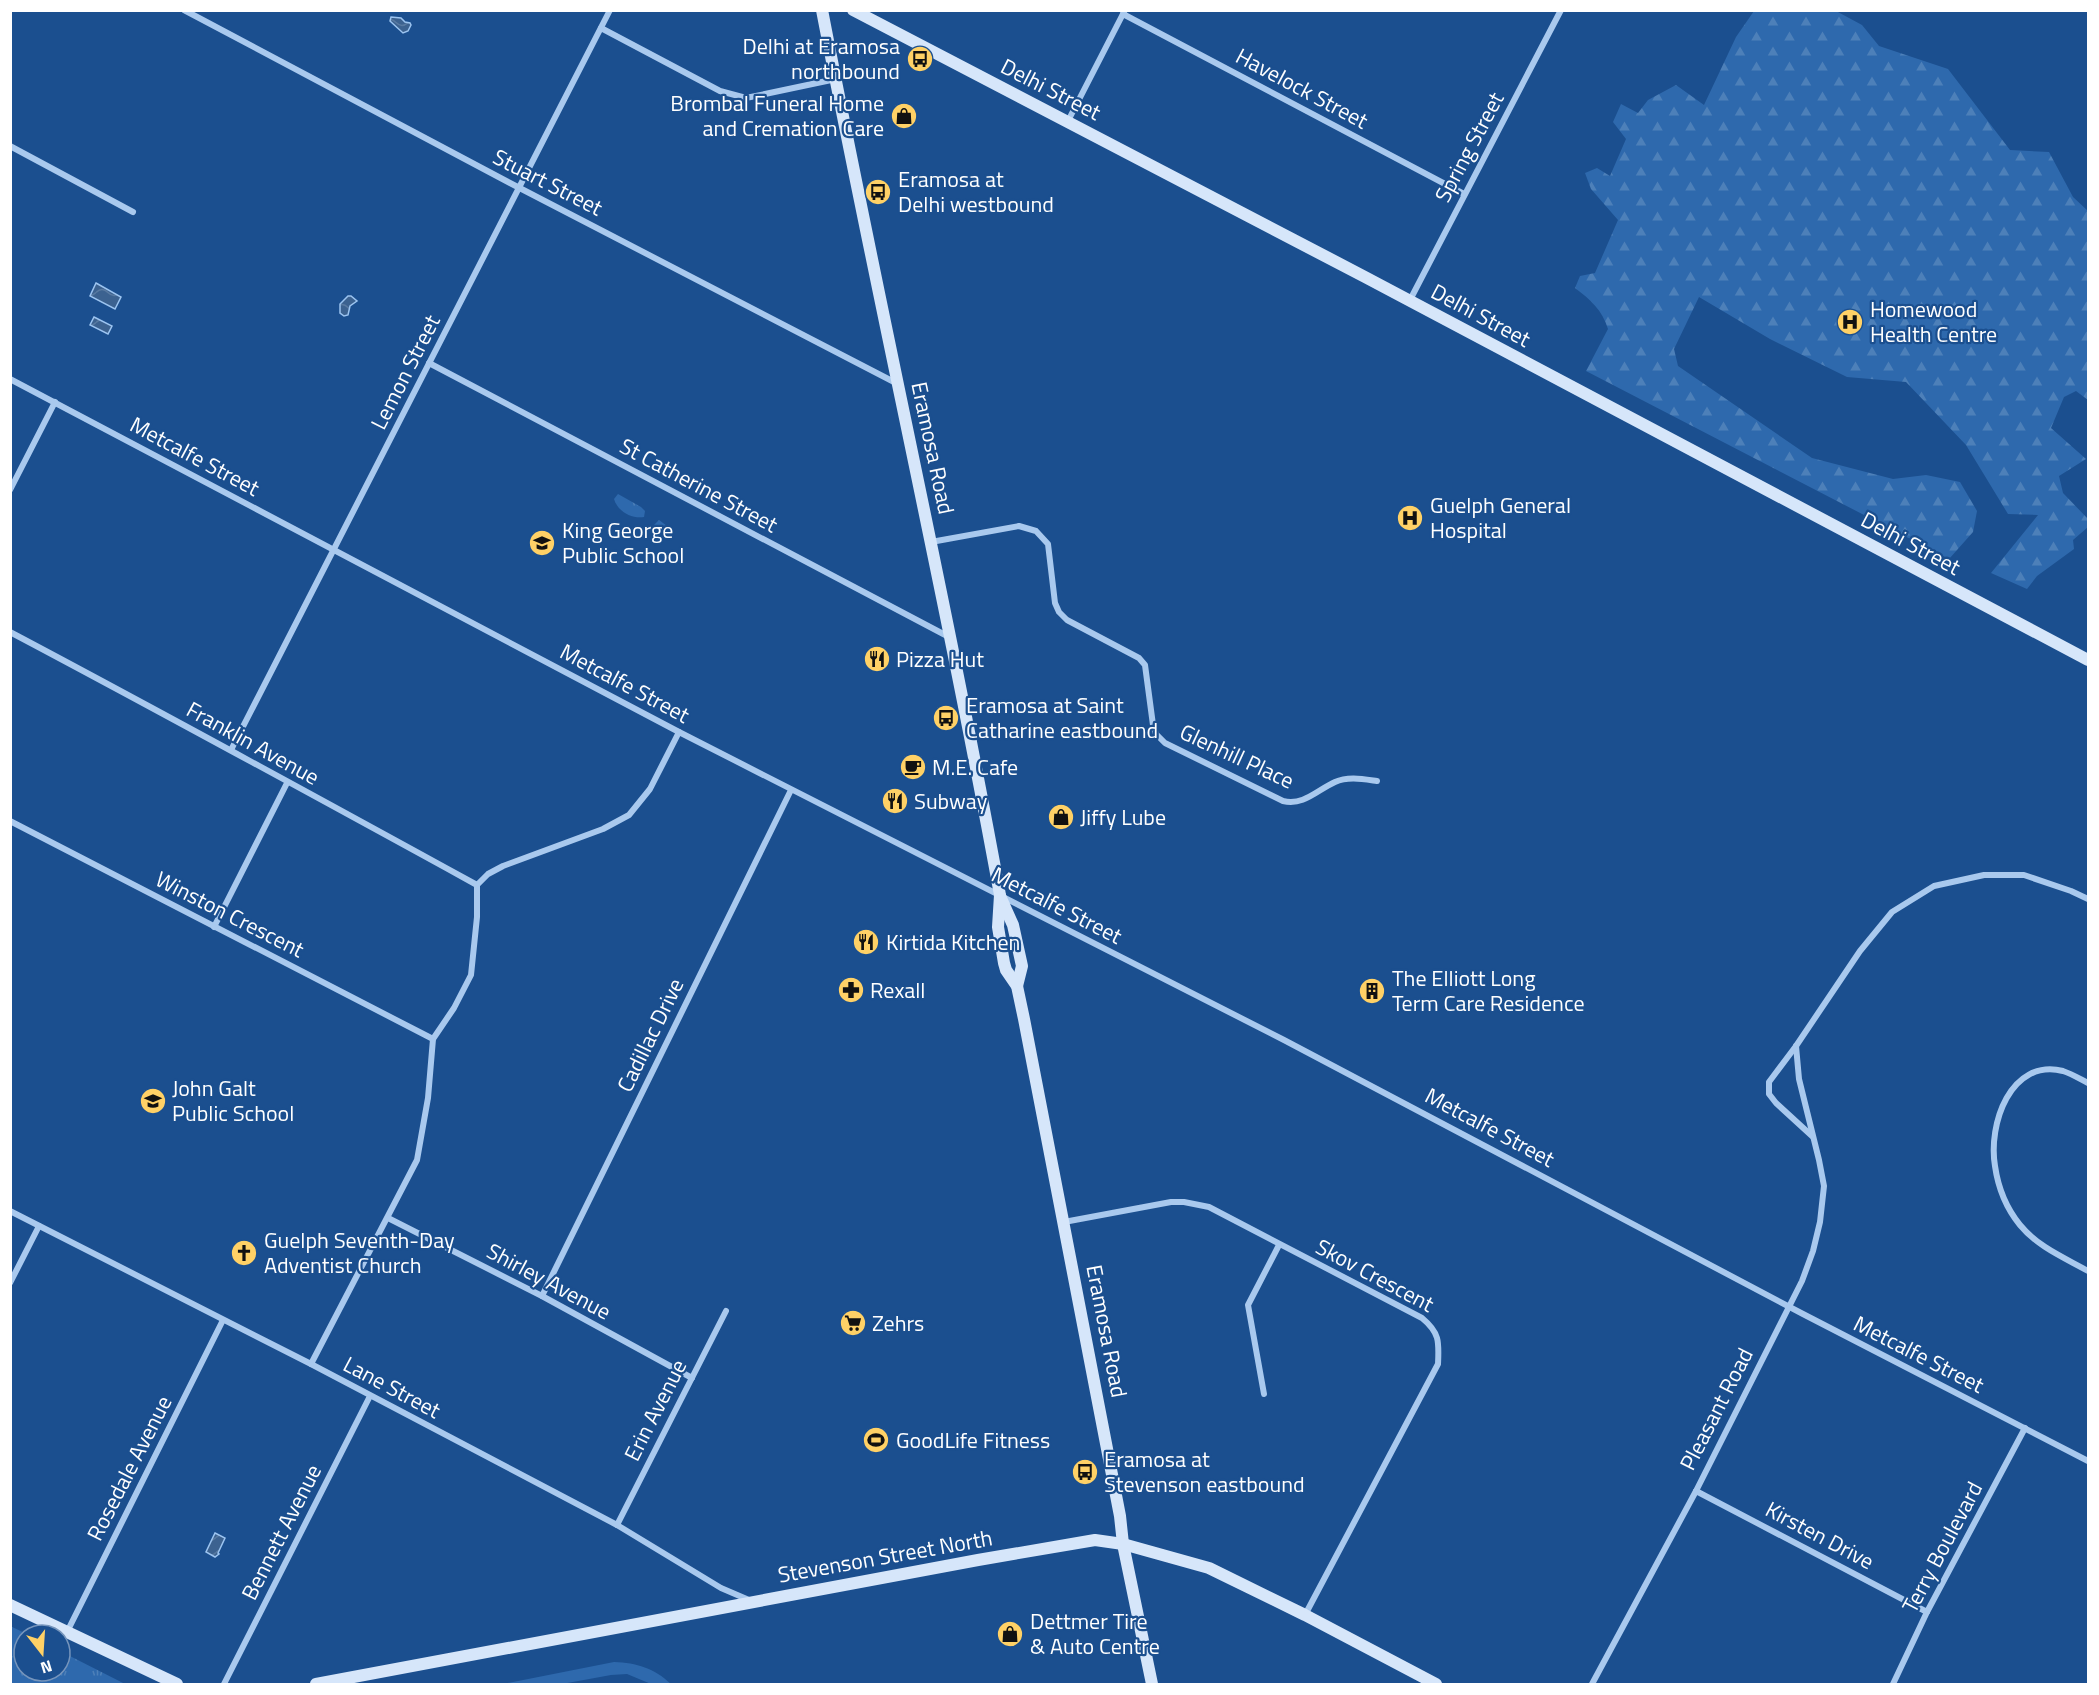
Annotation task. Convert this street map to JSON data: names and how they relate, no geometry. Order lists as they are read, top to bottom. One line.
{"streets":{"main road":["Delhi Street","Eramosa Road","Stevenson Street North"],"street":["Havelock Street","Spring Street","Stuart Street","Lemon Street","Metcalfe Street","St Catherine Street","Franklin Avenue","Glenhill Place","Winston Crescent","Cadillac Drive","Skov Crescent","Shirley Avenue","Lane Street","Pleasant Road","Erin Avenue","Rosedale Avenue","Bennett Avenue","Kirsten Drive","Terry Boulevard"]},"crossings":[["Havelock Street","Spring Street"],["Delhi Street","Spring Street"],["Stuart Street","Lemon Street"],["Stuart Street","Eramosa Road"],["Lemon Street","Metcalfe Street"],["Lemon Street","St Catherine Street"],["Lemon Street","Franklin Avenue"],["Eramosa Road","Metcalfe Street"],["Eramosa Road","St Catherine Street"],["Eramosa Road","Glenhill Place"],["Eramosa Road","Skov Crescent"],["Eramosa Road","Stevenson Street North"],["Metcalfe Street","Cadillac Drive"],["Metcalfe Street","Pleasant Road"],["Metcalfe Street","Terry Boulevard"],["Cadillac Drive","Shirley Avenue"],["Skov Crescent","Stevenson Street North"],["Shirley Avenue","Erin Avenue"],["Lane Street","Erin Avenue"],["Lane Street","Rosedale Avenue"],["Lane Street","Bennett Avenue"],["Lane Street","Stevenson Street North"],["Pleasant Road","Kirsten Drive"],["Kirsten Drive","Terry Boulevard"]],"places":{"bus stop":["Delhi at Eramosa northbound","Eramosa at Delhi westbound","Eramosa at Saint Catharine eastbound","Eramosa at Stevenson eastbound"],"shop":["Brombal Funeral Home and Cremation Care","Jiffy Lube","Dettmer Tire & Auto Centre"],"hospital":["Homewood Health Centre","Guelph General Hospital"],"school or university":["King George Public School","John Galt Public School"],"restaurant":["Pizza Hut","Subway","Kirtida Kitchen"],"cafe":["M.E. Cafe"],"pharmacy":["Rexall"],"building":["The Elliott Long Term Care Residence"],"church":["Guelph Seventh-Day Adventist Church"],"supermarket":["Zehrs"],"sports":["GoodLife Fitness"]},"north":"bottom"}
